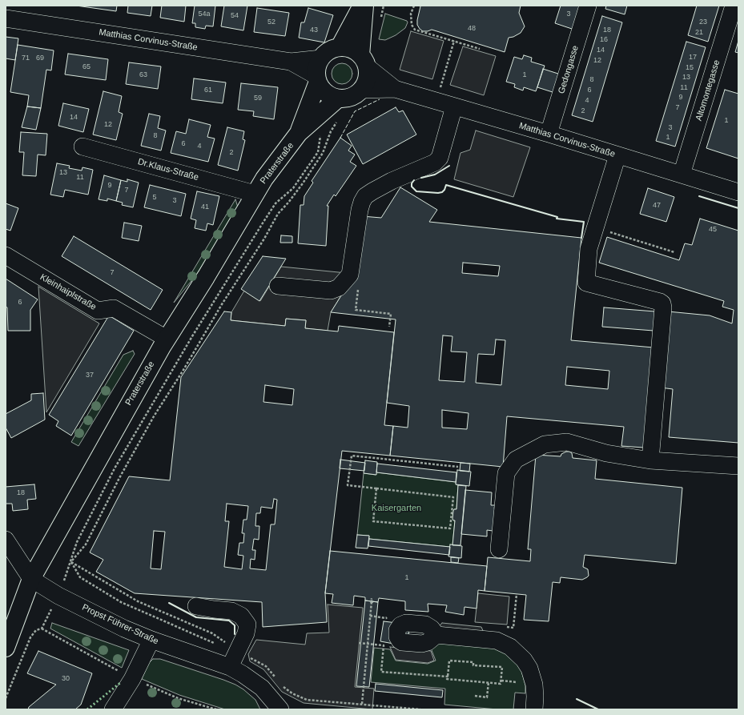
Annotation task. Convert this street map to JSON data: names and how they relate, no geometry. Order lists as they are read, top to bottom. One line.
{"streets":{"main road":["Praterstraße"],"street":["Matthias Corvinus-Straße","Gedongasse","Altomontegasse","Dr.Klaus-Straße","Kleinhaiplstraße","Propst Führer-Straße"]},"crossings":[["Matthias Corvinus-Straße","Gedongasse"],["Matthias Corvinus-Straße","Altomontegasse"],["Matthias Corvinus-Straße","Praterstraße"],["Praterstraße","Dr.Klaus-Straße"],["Praterstraße","Kleinhaiplstraße"],["Praterstraße","Propst Führer-Straße"]],"parks":["Kaisergarten"],"house_numbers":["54a","3","54","52","23","48","43","18","21","16","14","17","71","69","12","65","15","63","1","13","8","11","61","6","9","59","4","7","2","14","1","12","3","8","1","6","4","2","13","11","9","7","5","3","47","41","45","7","6","37","18","1","1","30"]}
